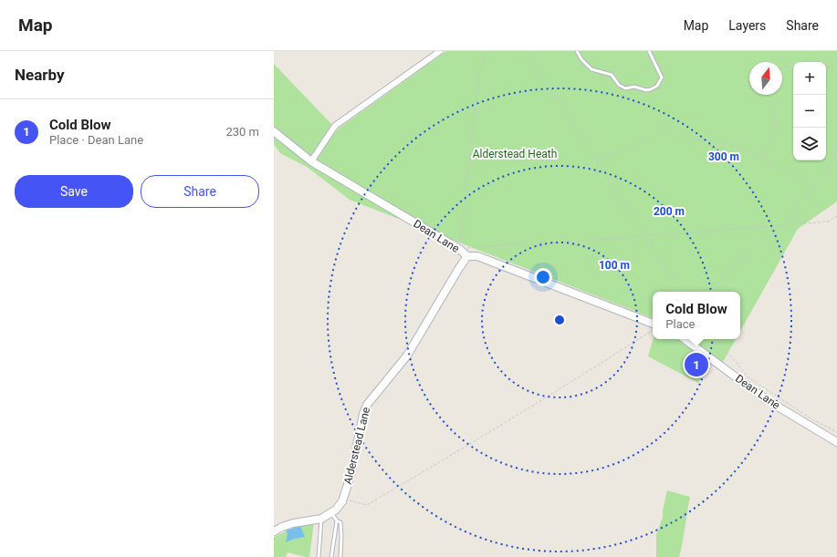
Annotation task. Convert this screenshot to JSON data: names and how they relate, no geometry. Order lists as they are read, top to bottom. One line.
{"streets":{"main road":["Dean Lane","Alderstead Lane"]},"crossings":[["Dean Lane","Alderstead Lane"]],"parks":["Alderstead Heath"],"north":"top","page":{"header":"Map","nav":["Map","Layers","Share"],"heading":"Nearby","map_buttons":["+","−"],"list":[{"mark":"1","name":"Cold Blow","note":"Place · Dean Lane","value":"230 m"}],"buttons":["Save","Share"],"popup":["Cold Blow","Place"],"pins":"1"},"rings":["300 m","200 m","100 m"]}
